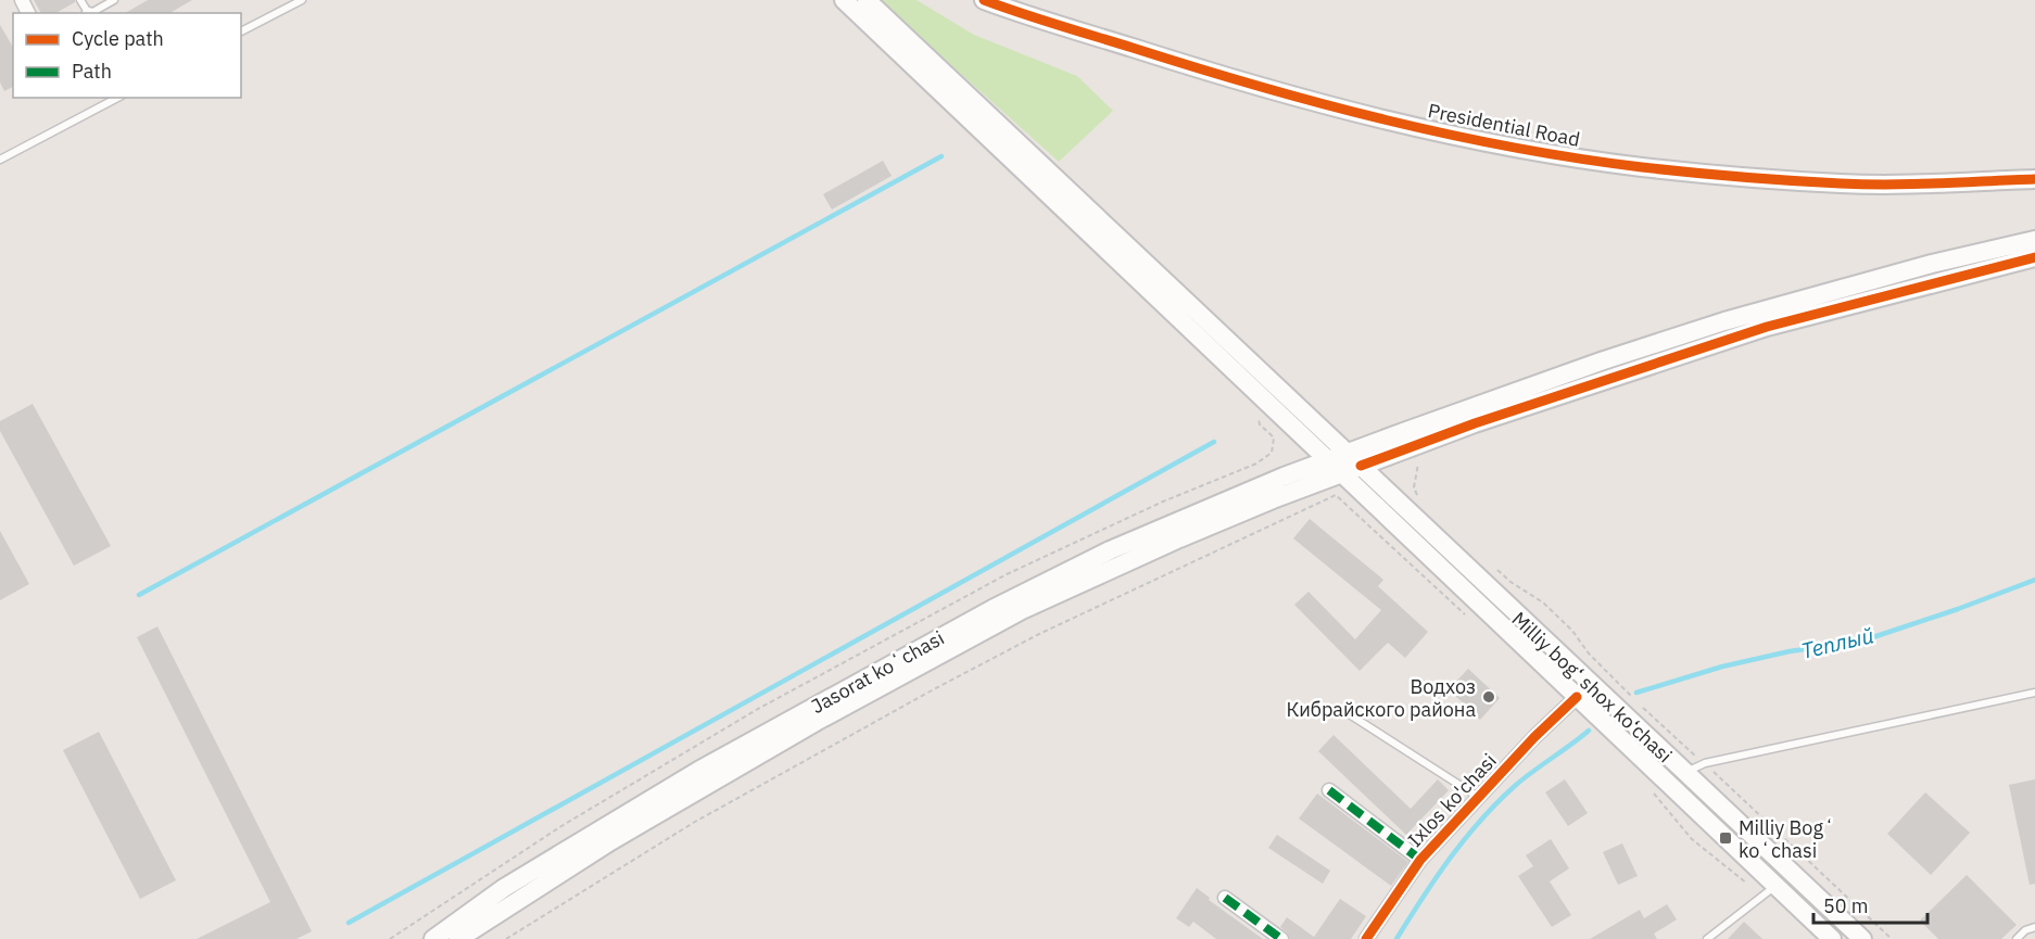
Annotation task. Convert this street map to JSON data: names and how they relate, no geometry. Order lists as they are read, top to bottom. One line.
{"streets":{"main road":["Presidential Road","Jasorat koʻchasi","Milliy bog‘ shox ko‘chasi"],"street":["Ixlos ko'chasi"]},"crossings":[["Jasorat koʻchasi","Milliy bog‘ shox ko‘chasi"],["Milliy bog‘ shox ko‘chasi","Ixlos ko'chasi"]],"water":["Теплый"],"places":{"other":["Водхоз Кибрайского района"],"transit":["Milliy Bogʻ koʻchasi"]},"legend":["Cycle path","Path"],"scale_bar":"50 m"}
